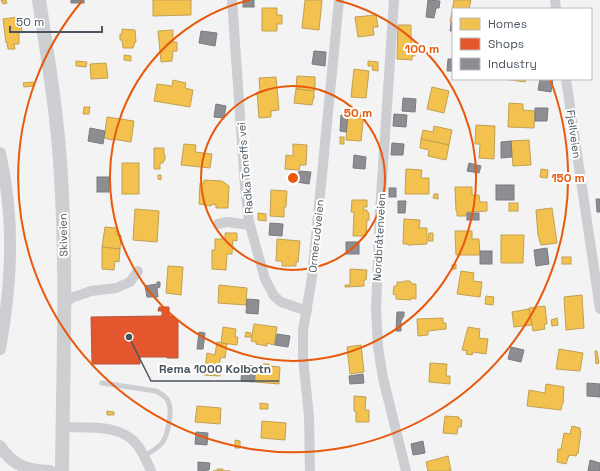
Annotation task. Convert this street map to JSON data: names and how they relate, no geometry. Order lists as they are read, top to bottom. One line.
{"streets":{"main road":["Skiveien"],"street":["Fjellveien","Radka Toneffs vei","Ormerudveien","Nordbråtenveien"]},"crossings":[["Radka Toneffs vei","Ormerudveien"]],"places":["Rema 1000 Kolbotn"],"legend":["Homes","Shops","Industry"],"scale_bar":"50 m","rings":["100 m","50 m","150 m"]}
